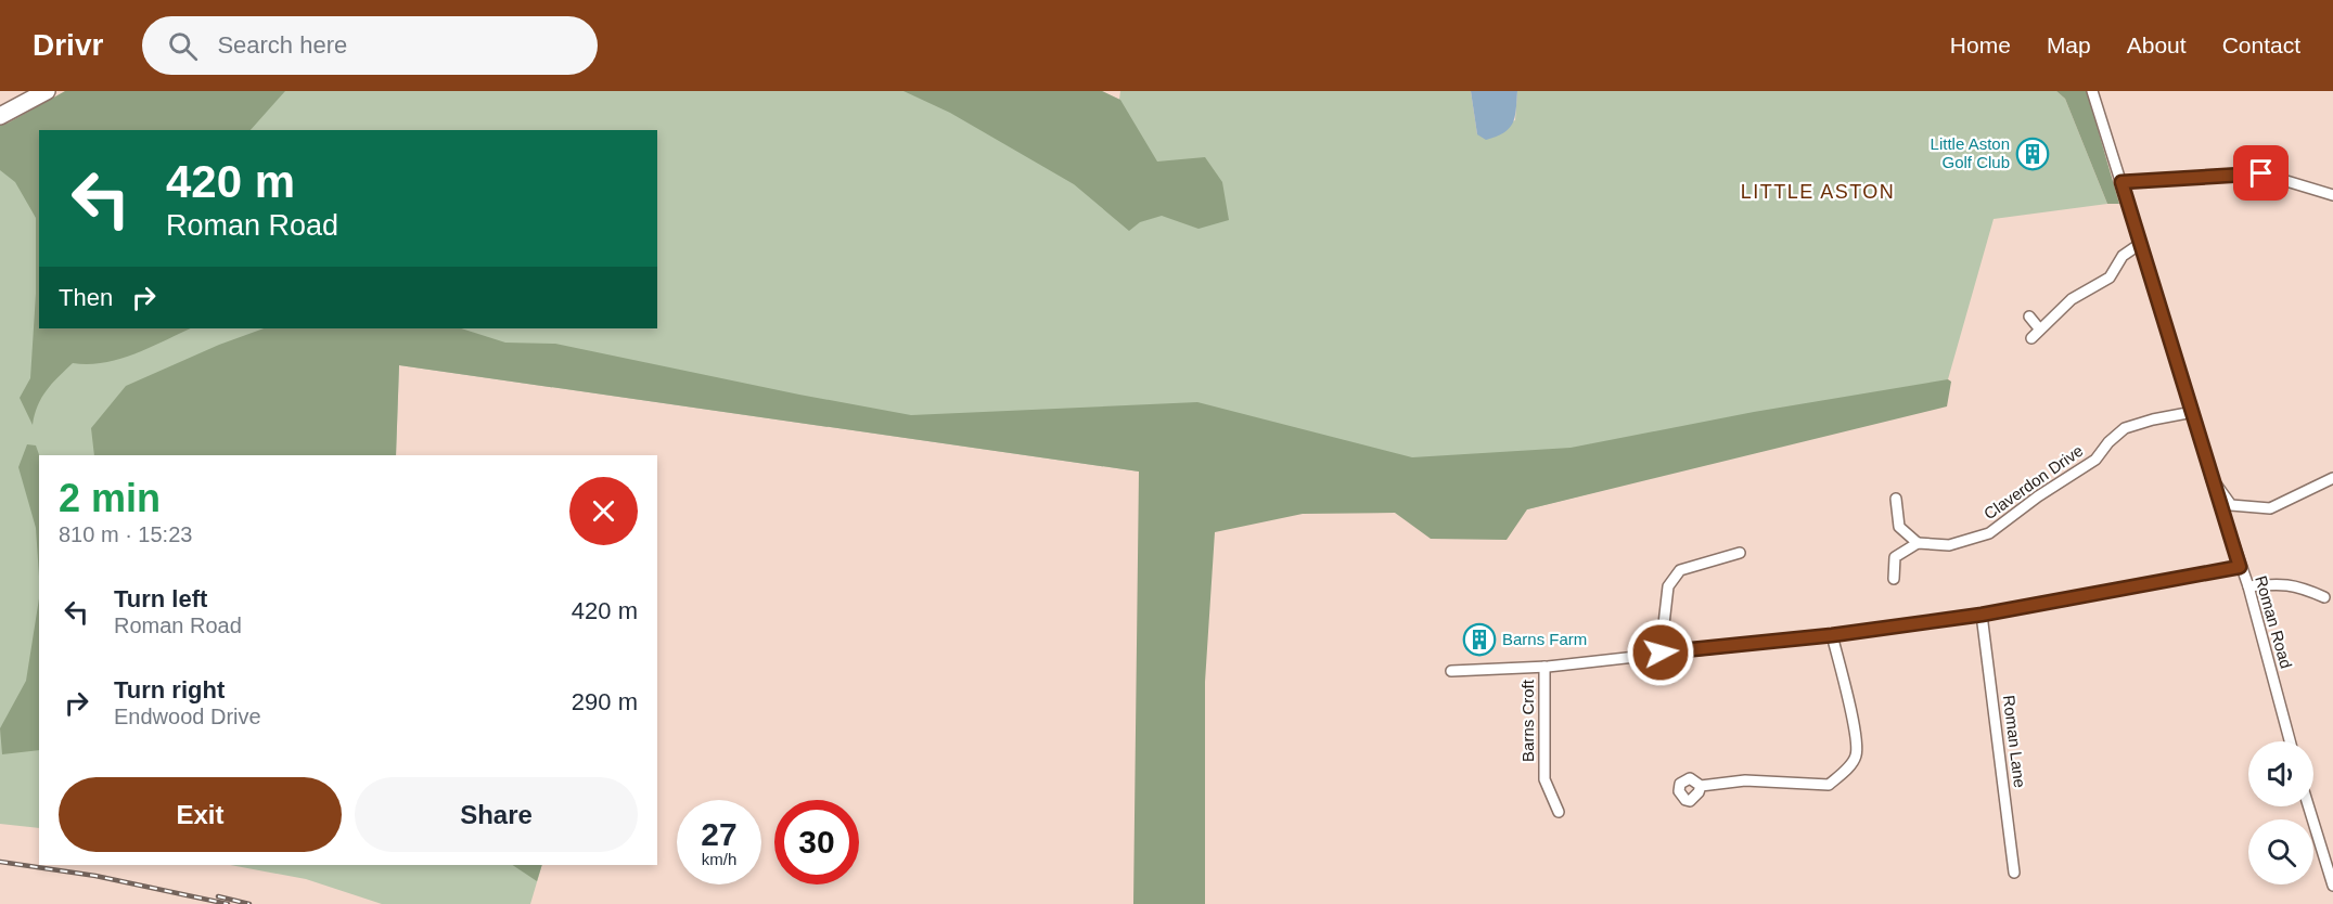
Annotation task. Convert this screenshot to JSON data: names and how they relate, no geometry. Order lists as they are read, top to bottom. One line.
{"streets":{"street":["Claverdon Drive","Roman Road","Barns Croft","Roman Lane"]},"crossings":[["Claverdon Drive","Roman Road"]],"districts":["LITTLE ASTON"],"places":{"building":["Little Aston Golf Club","Barns Farm"]},"page":{"header":"Drivr","search":"Search here","nav":["Home","Map","About","Contact"],"turn":["420 m","Roman Road"],"then":"Then","heading":["2 min","810 m · 15:23"],"list":[{"name":"Turn left","note":"Roman Road","value":"420 m"},{"name":"Turn right","note":"Endwood Drive","value":"290 m"}],"buttons":["Exit","Share"],"speed":"27 km/h","limit":"30"}}
